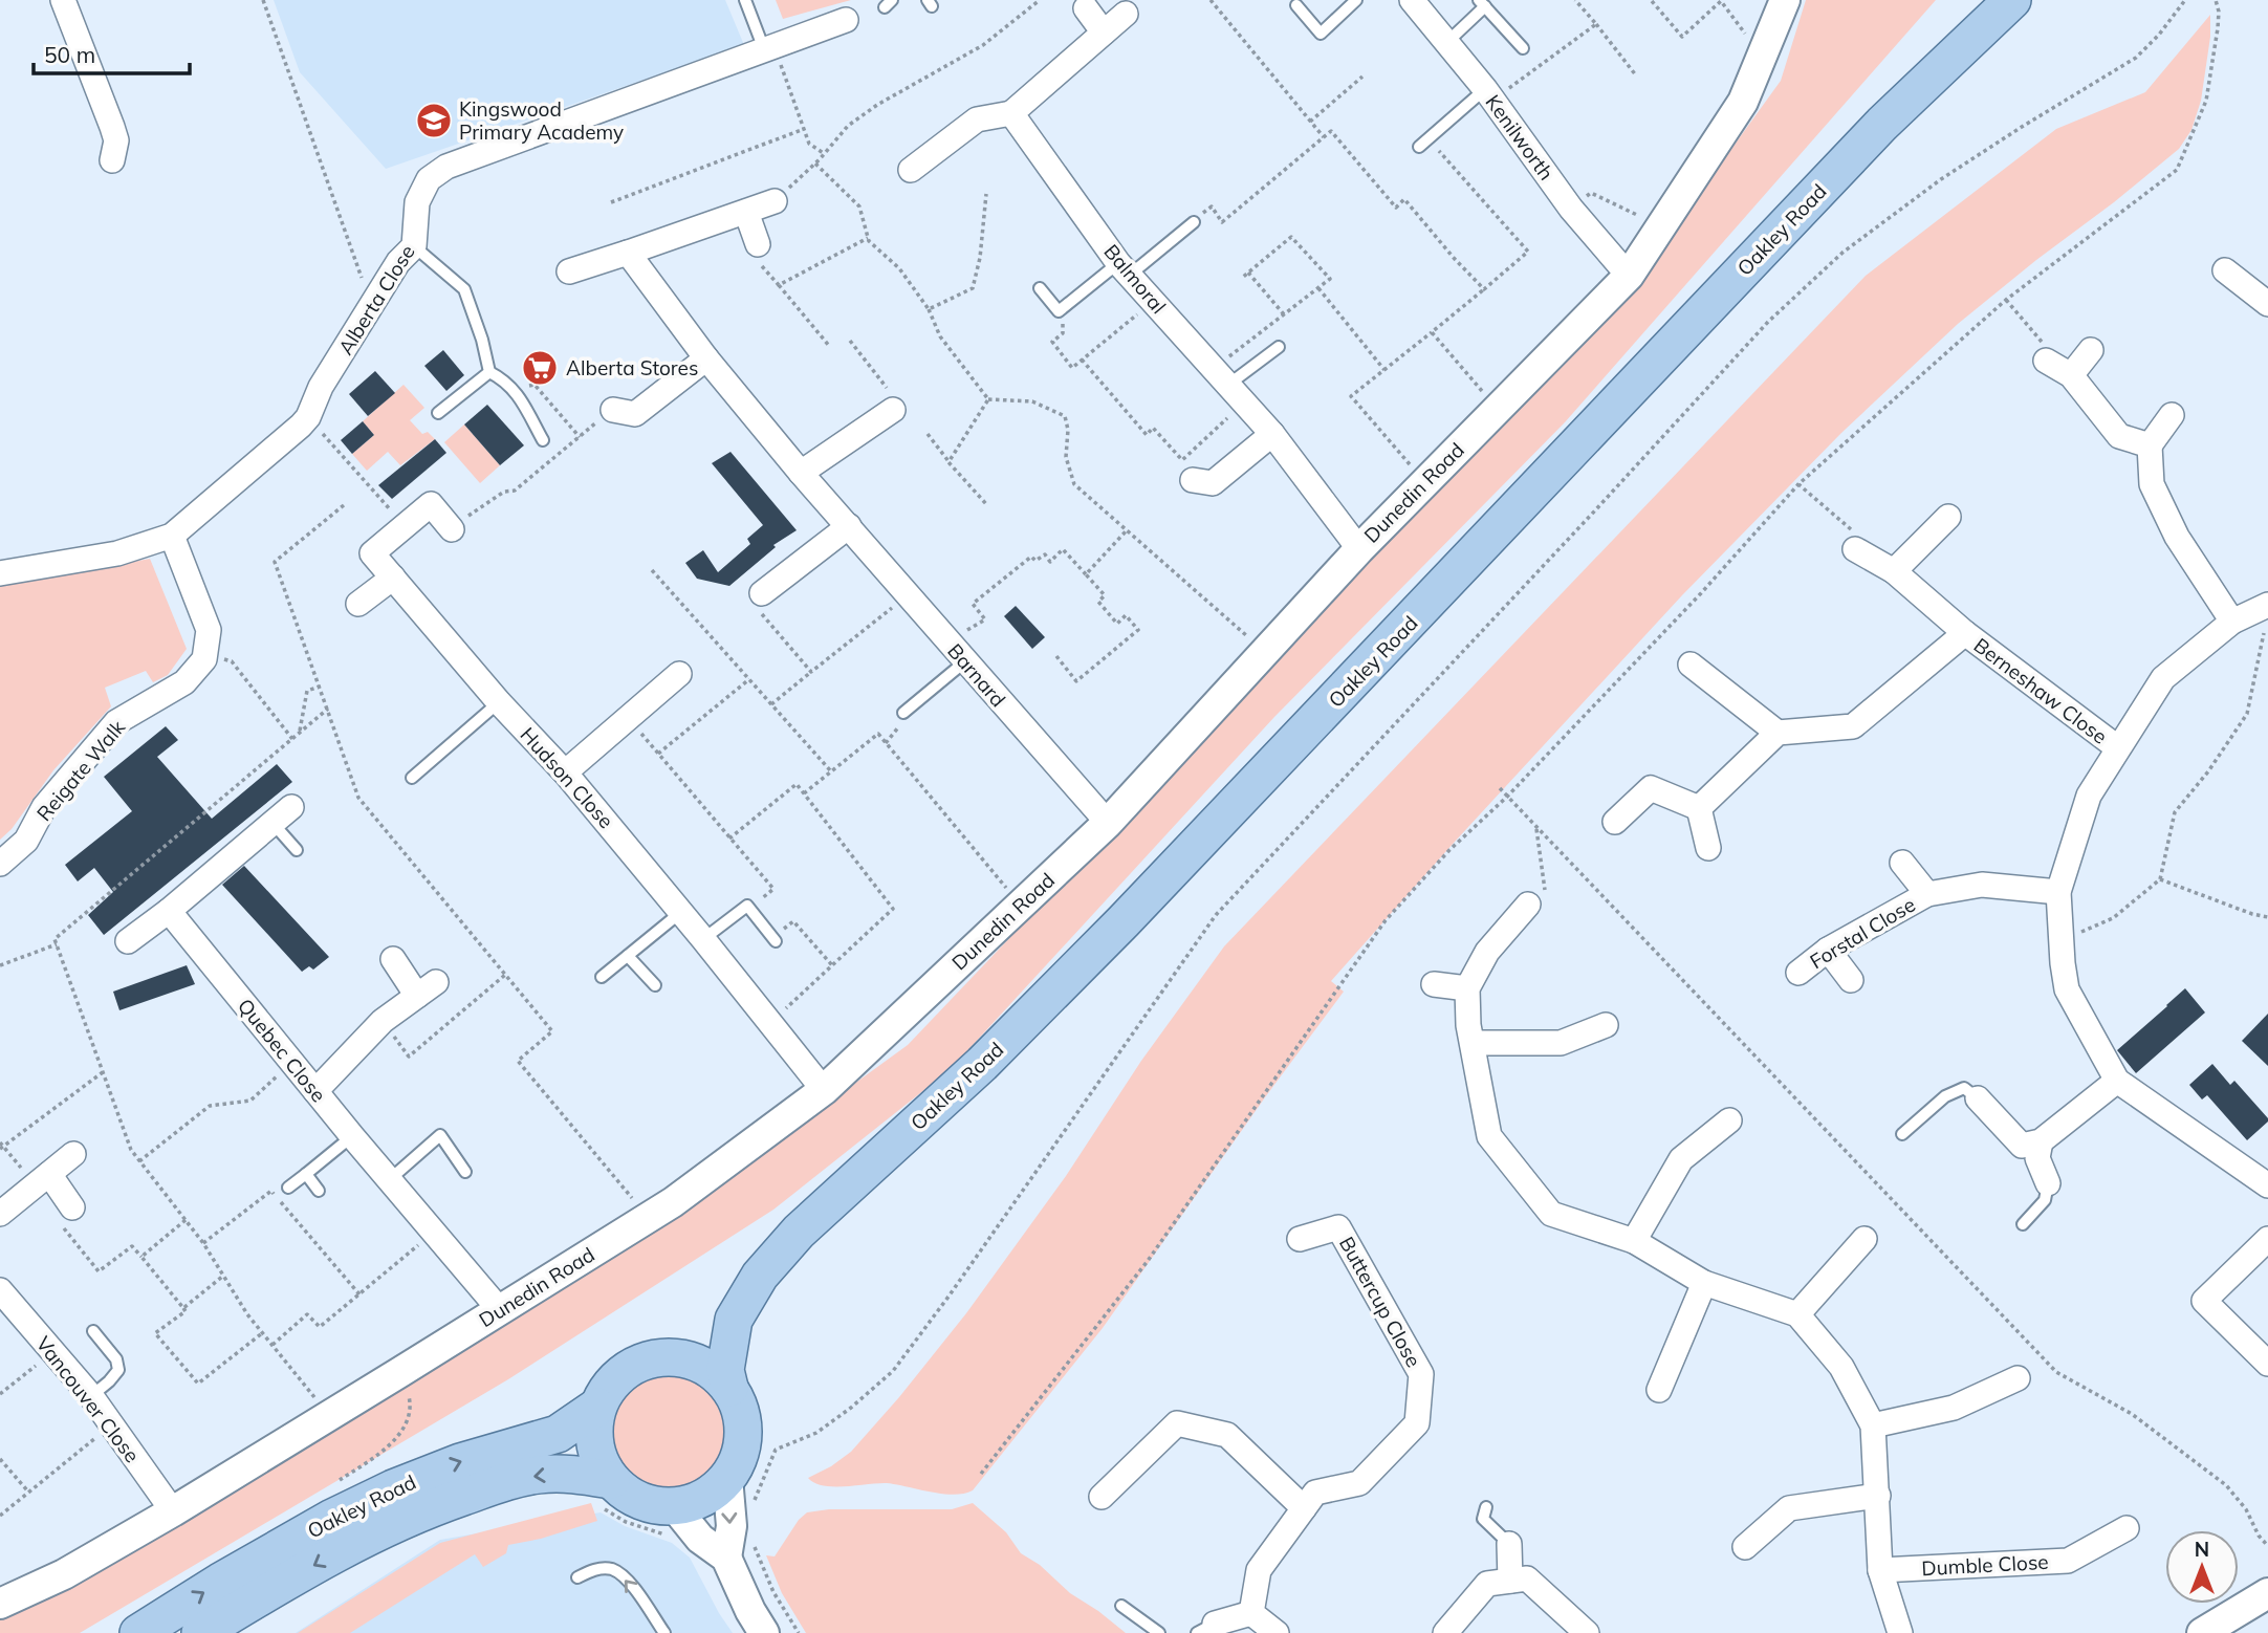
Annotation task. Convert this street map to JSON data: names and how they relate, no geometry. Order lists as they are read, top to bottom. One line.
{"streets":{"main road":["Oakley Road"],"street":["Kenilworth","Balmoral","Alberta Close","Dunedin Road","Barnard","Berneshaw Close","Reigate Walk","Hudson Close","Forstal Close","Quebec Close","Buttercup Close","Vancouver Close","Dumble Close"]},"crossings":[["Kenilworth","Dunedin Road"],["Balmoral","Dunedin Road"],["Dunedin Road","Barnard"],["Dunedin Road","Hudson Close"],["Dunedin Road","Quebec Close"],["Dunedin Road","Vancouver Close"]],"places":{"school or university":["Kingswood Primary Academy"],"supermarket":["Alberta Stores"]},"scale_bar":"50 m","north":"top"}
